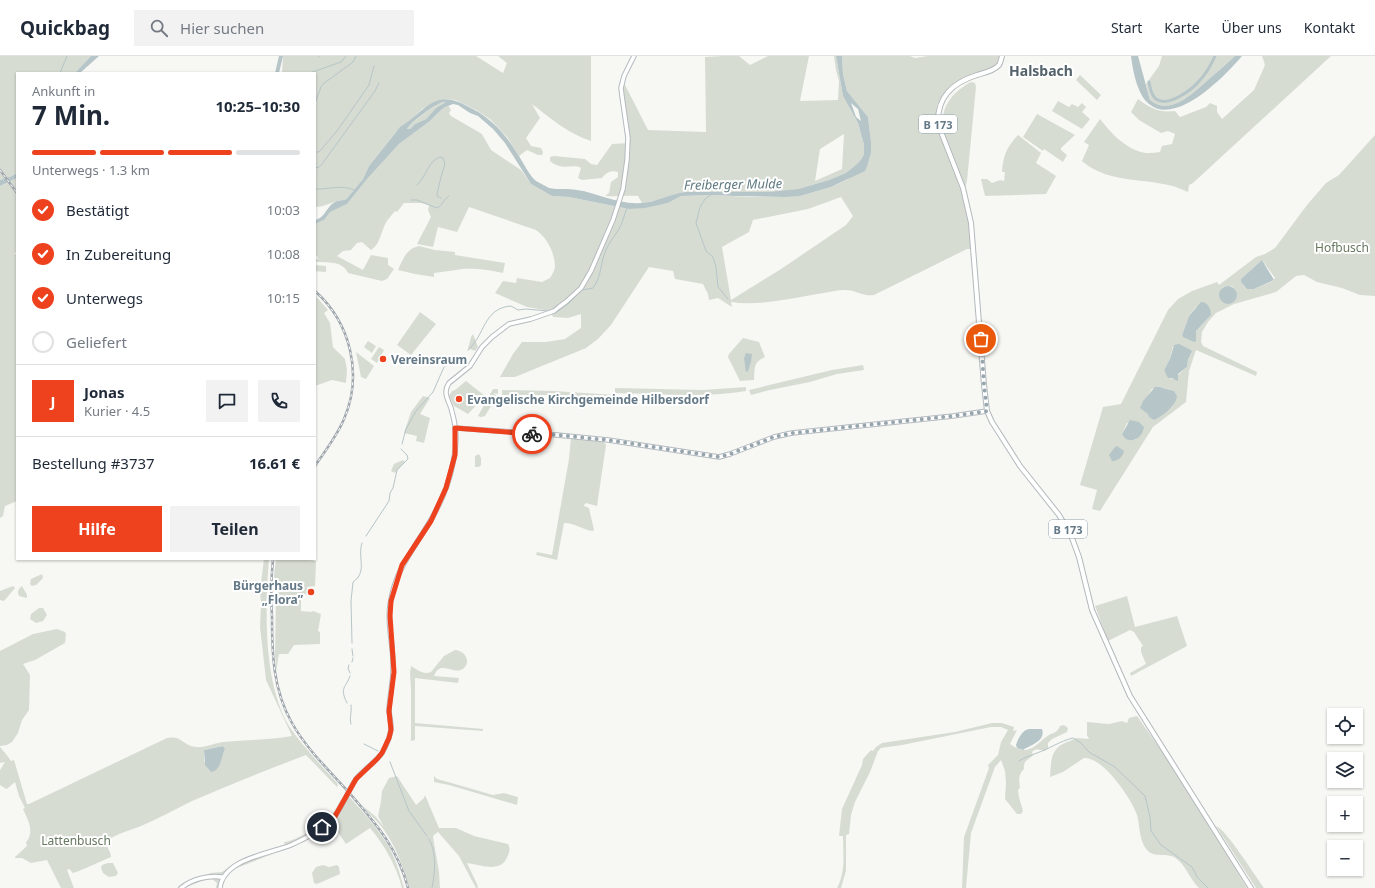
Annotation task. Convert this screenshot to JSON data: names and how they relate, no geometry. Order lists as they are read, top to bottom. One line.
{"streets":{"main road":["B 173"]},"districts":["Halsbach"],"water":["Freiberger Mulde"],"parks":["Hofbusch","Lattenbusch"],"places":["Vereinsraum","Evangelische Kirchgemeinde Hilbersdorf","Bürgerhaus „Flora”"],"page":{"header":"Quickbag","search":"Hier suchen","nav":["Start","Karte","Über uns","Kontakt"],"heading":["7 Min.","Ankunft in","10:25–10:30"],"panel":["Jonas","Kurier · 4.5","Bestellung #3737","16.61 €"],"bar":"Unterwegs · 1.3 km","list":[["Bestätigt","10:03"],["In Zubereitung","10:08"],["Unterwegs","10:15"],"Geliefert"],"round":"J","buttons":["Hilfe","Teilen"],"map_buttons":["+","−"]}}
